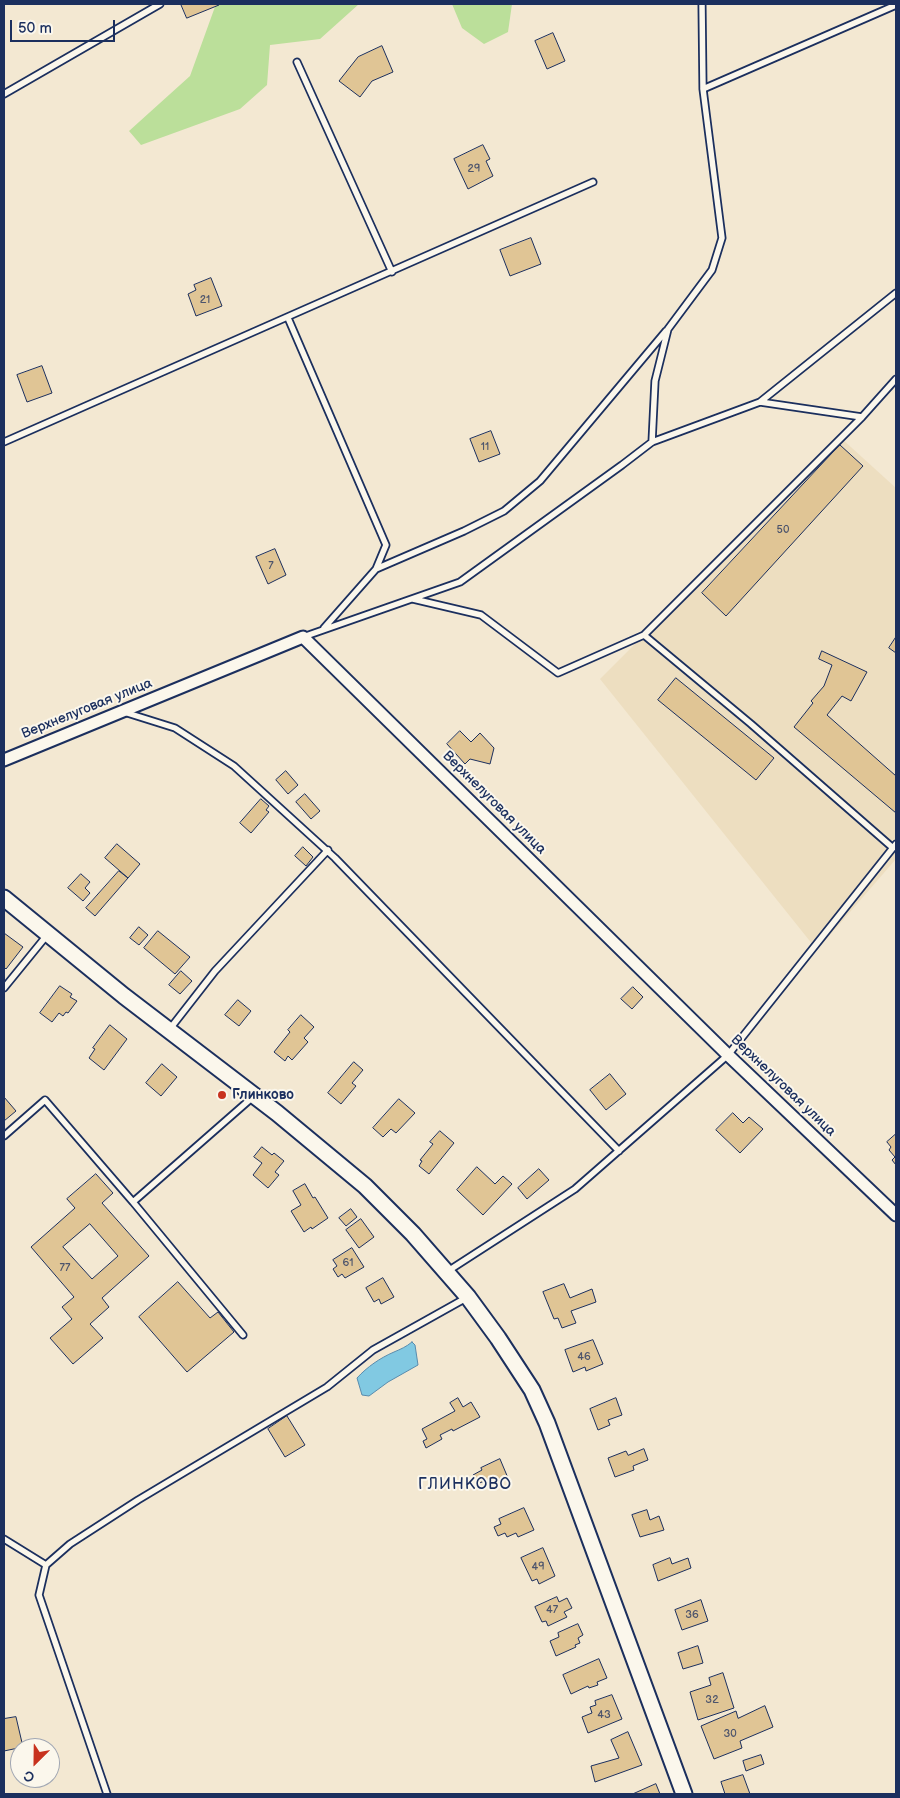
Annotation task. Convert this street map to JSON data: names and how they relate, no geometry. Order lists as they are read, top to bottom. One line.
{"streets":{"street":["Верхнелуговая улица"]},"districts":["ГЛИНКОВО"],"places":["Глинково"],"house_numbers":["29","21","11","50","7","61","77","46","49","47","36","32","43","30"],"scale_bar":"50 m","north":"bottom left"}
